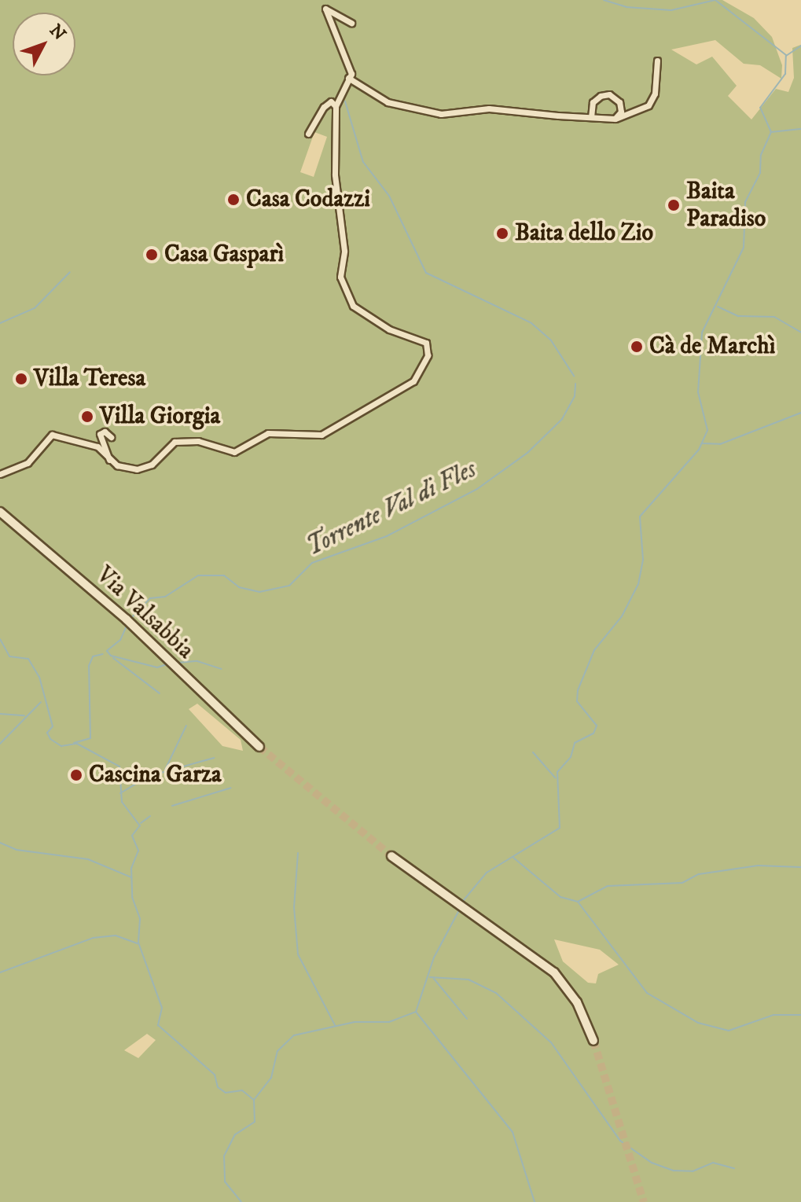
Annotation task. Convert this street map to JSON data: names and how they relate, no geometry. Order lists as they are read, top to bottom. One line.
{"streets":{"main road":["Via Valsabbia"]},"water":["Torrente Val di Fles"],"places":["Casa Codazzi","Baita Paradiso","Baita dello Zio","Casa Gasparì","Cà de Marchì","Villa Teresa","Villa Giorgia","Cascina Garza"],"north":"top right"}
